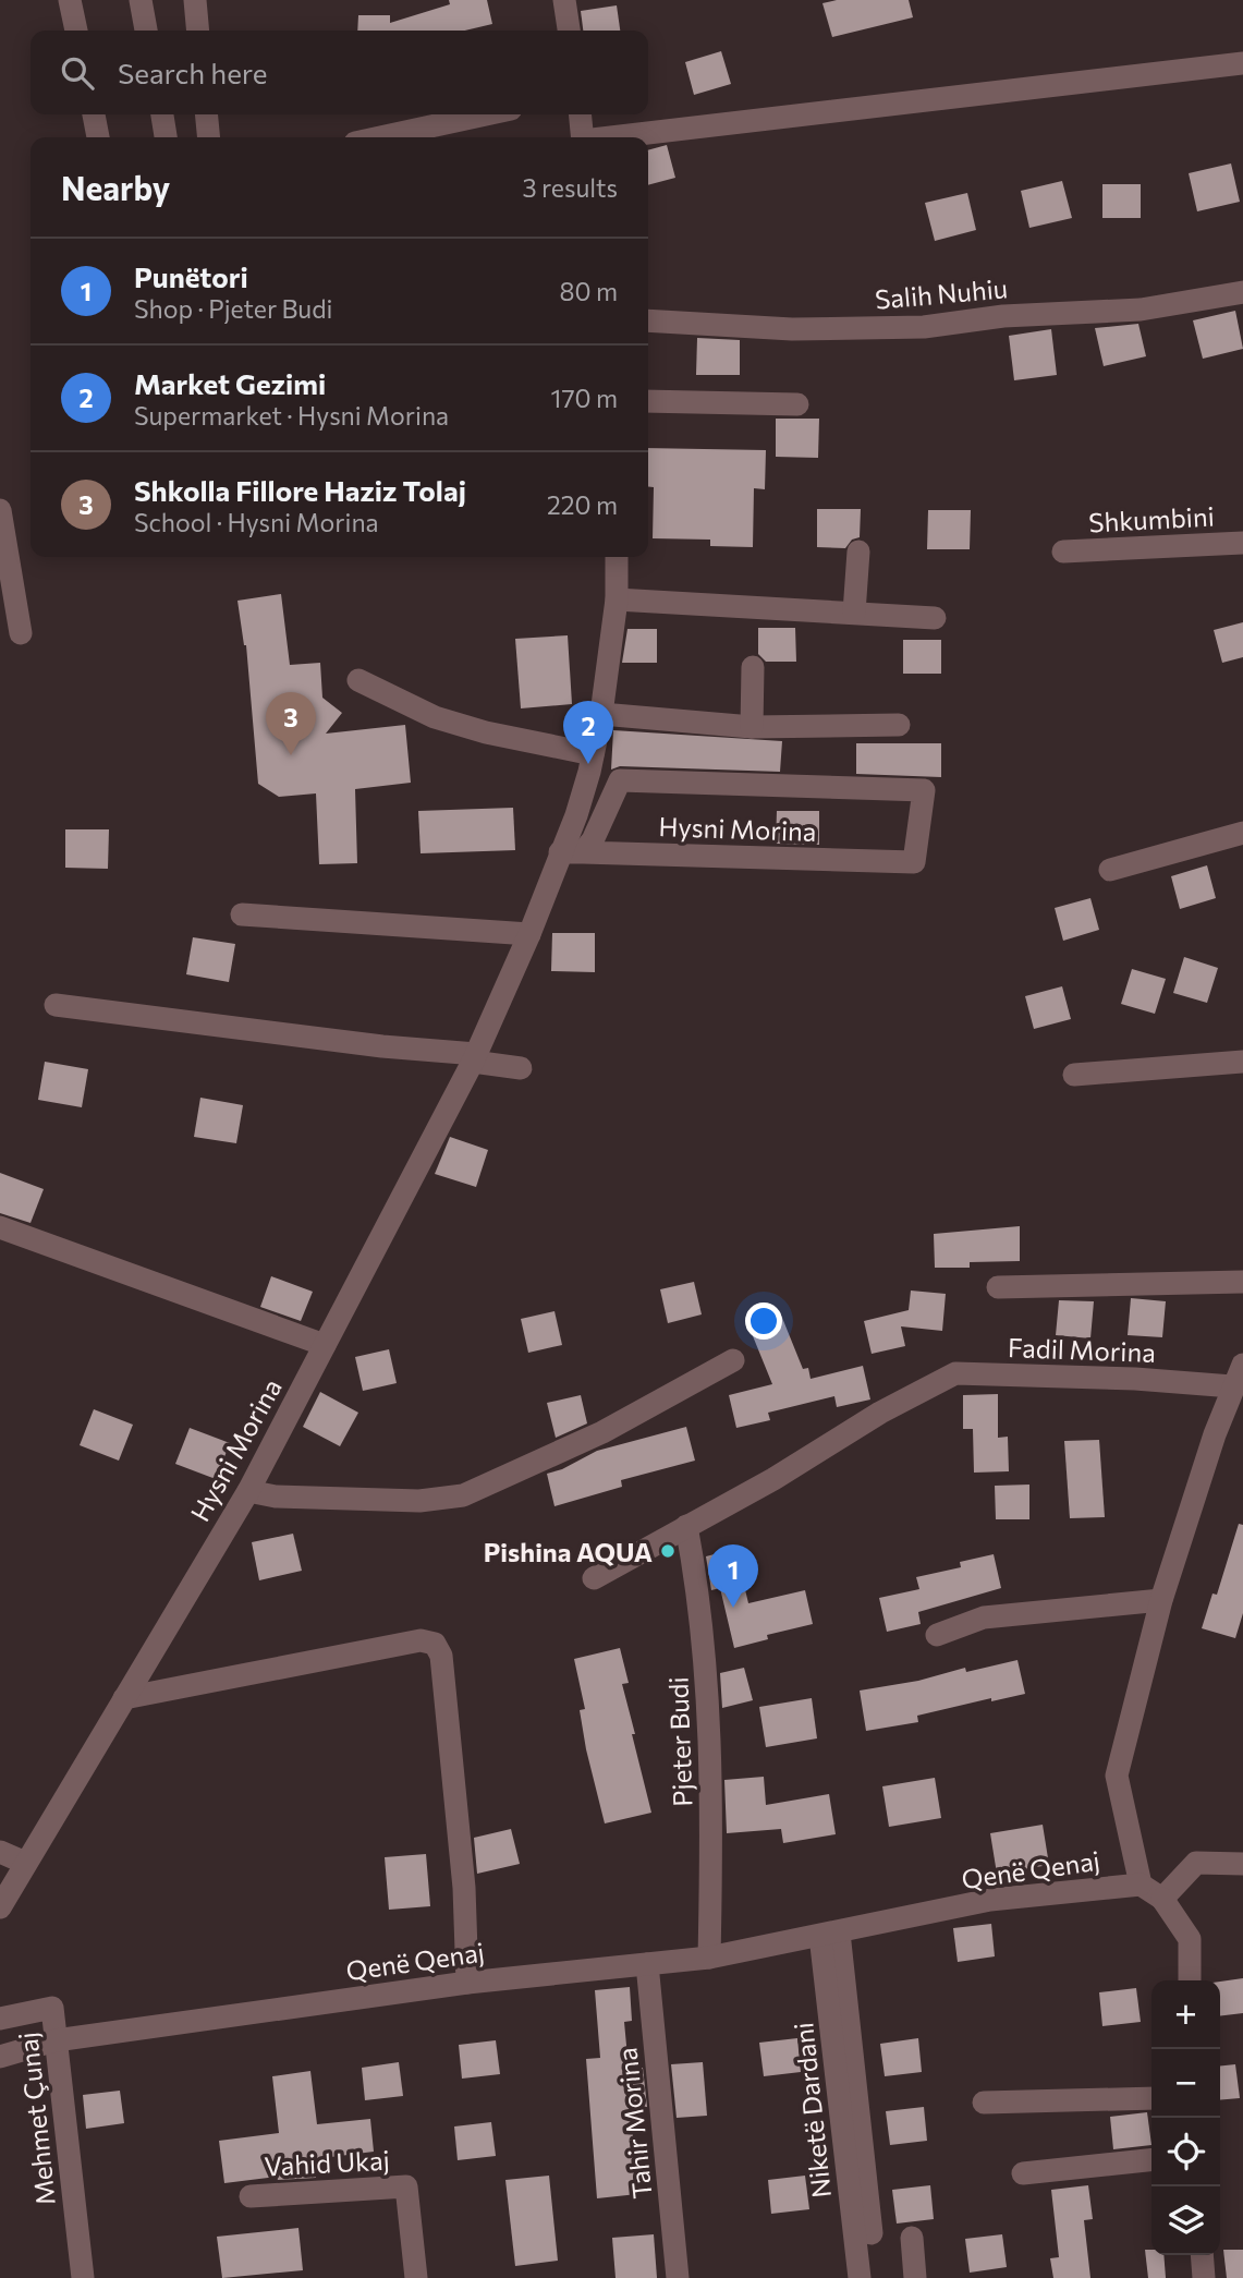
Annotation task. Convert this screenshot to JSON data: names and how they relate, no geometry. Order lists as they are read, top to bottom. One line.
{"streets":{"street":["Salih Nuhiu","Shkumbini","Hysni Morina","Fadil Morina","Pjeter Budi","Qenë Qenaj","Niketë Dardani","Mehmet Çunaj","Tahir Morina","Vahid Ukaj"]},"crossings":[["Fadil Morina","Pjeter Budi"],["Pjeter Budi","Qenë Qenaj"],["Qenë Qenaj","Niketë Dardani"],["Qenë Qenaj","Mehmet Çunaj"],["Qenë Qenaj","Tahir Morina"]],"places":["Pishina AQUA"],"page":{"search":"Search here","heading":["Nearby","3 results"],"list":[{"mark":"1","name":"Punëtori","note":"Shop · Pjeter Budi","value":"80 m"},{"mark":"2","name":"Market Gezimi","note":"Supermarket · Hysni Morina","value":"170 m"},{"mark":"3","name":"Shkolla Fillore Haziz Tolaj","note":"School · Hysni Morina","value":"220 m"}],"pins":["3","2","1"],"map_buttons":["+","−"]}}
